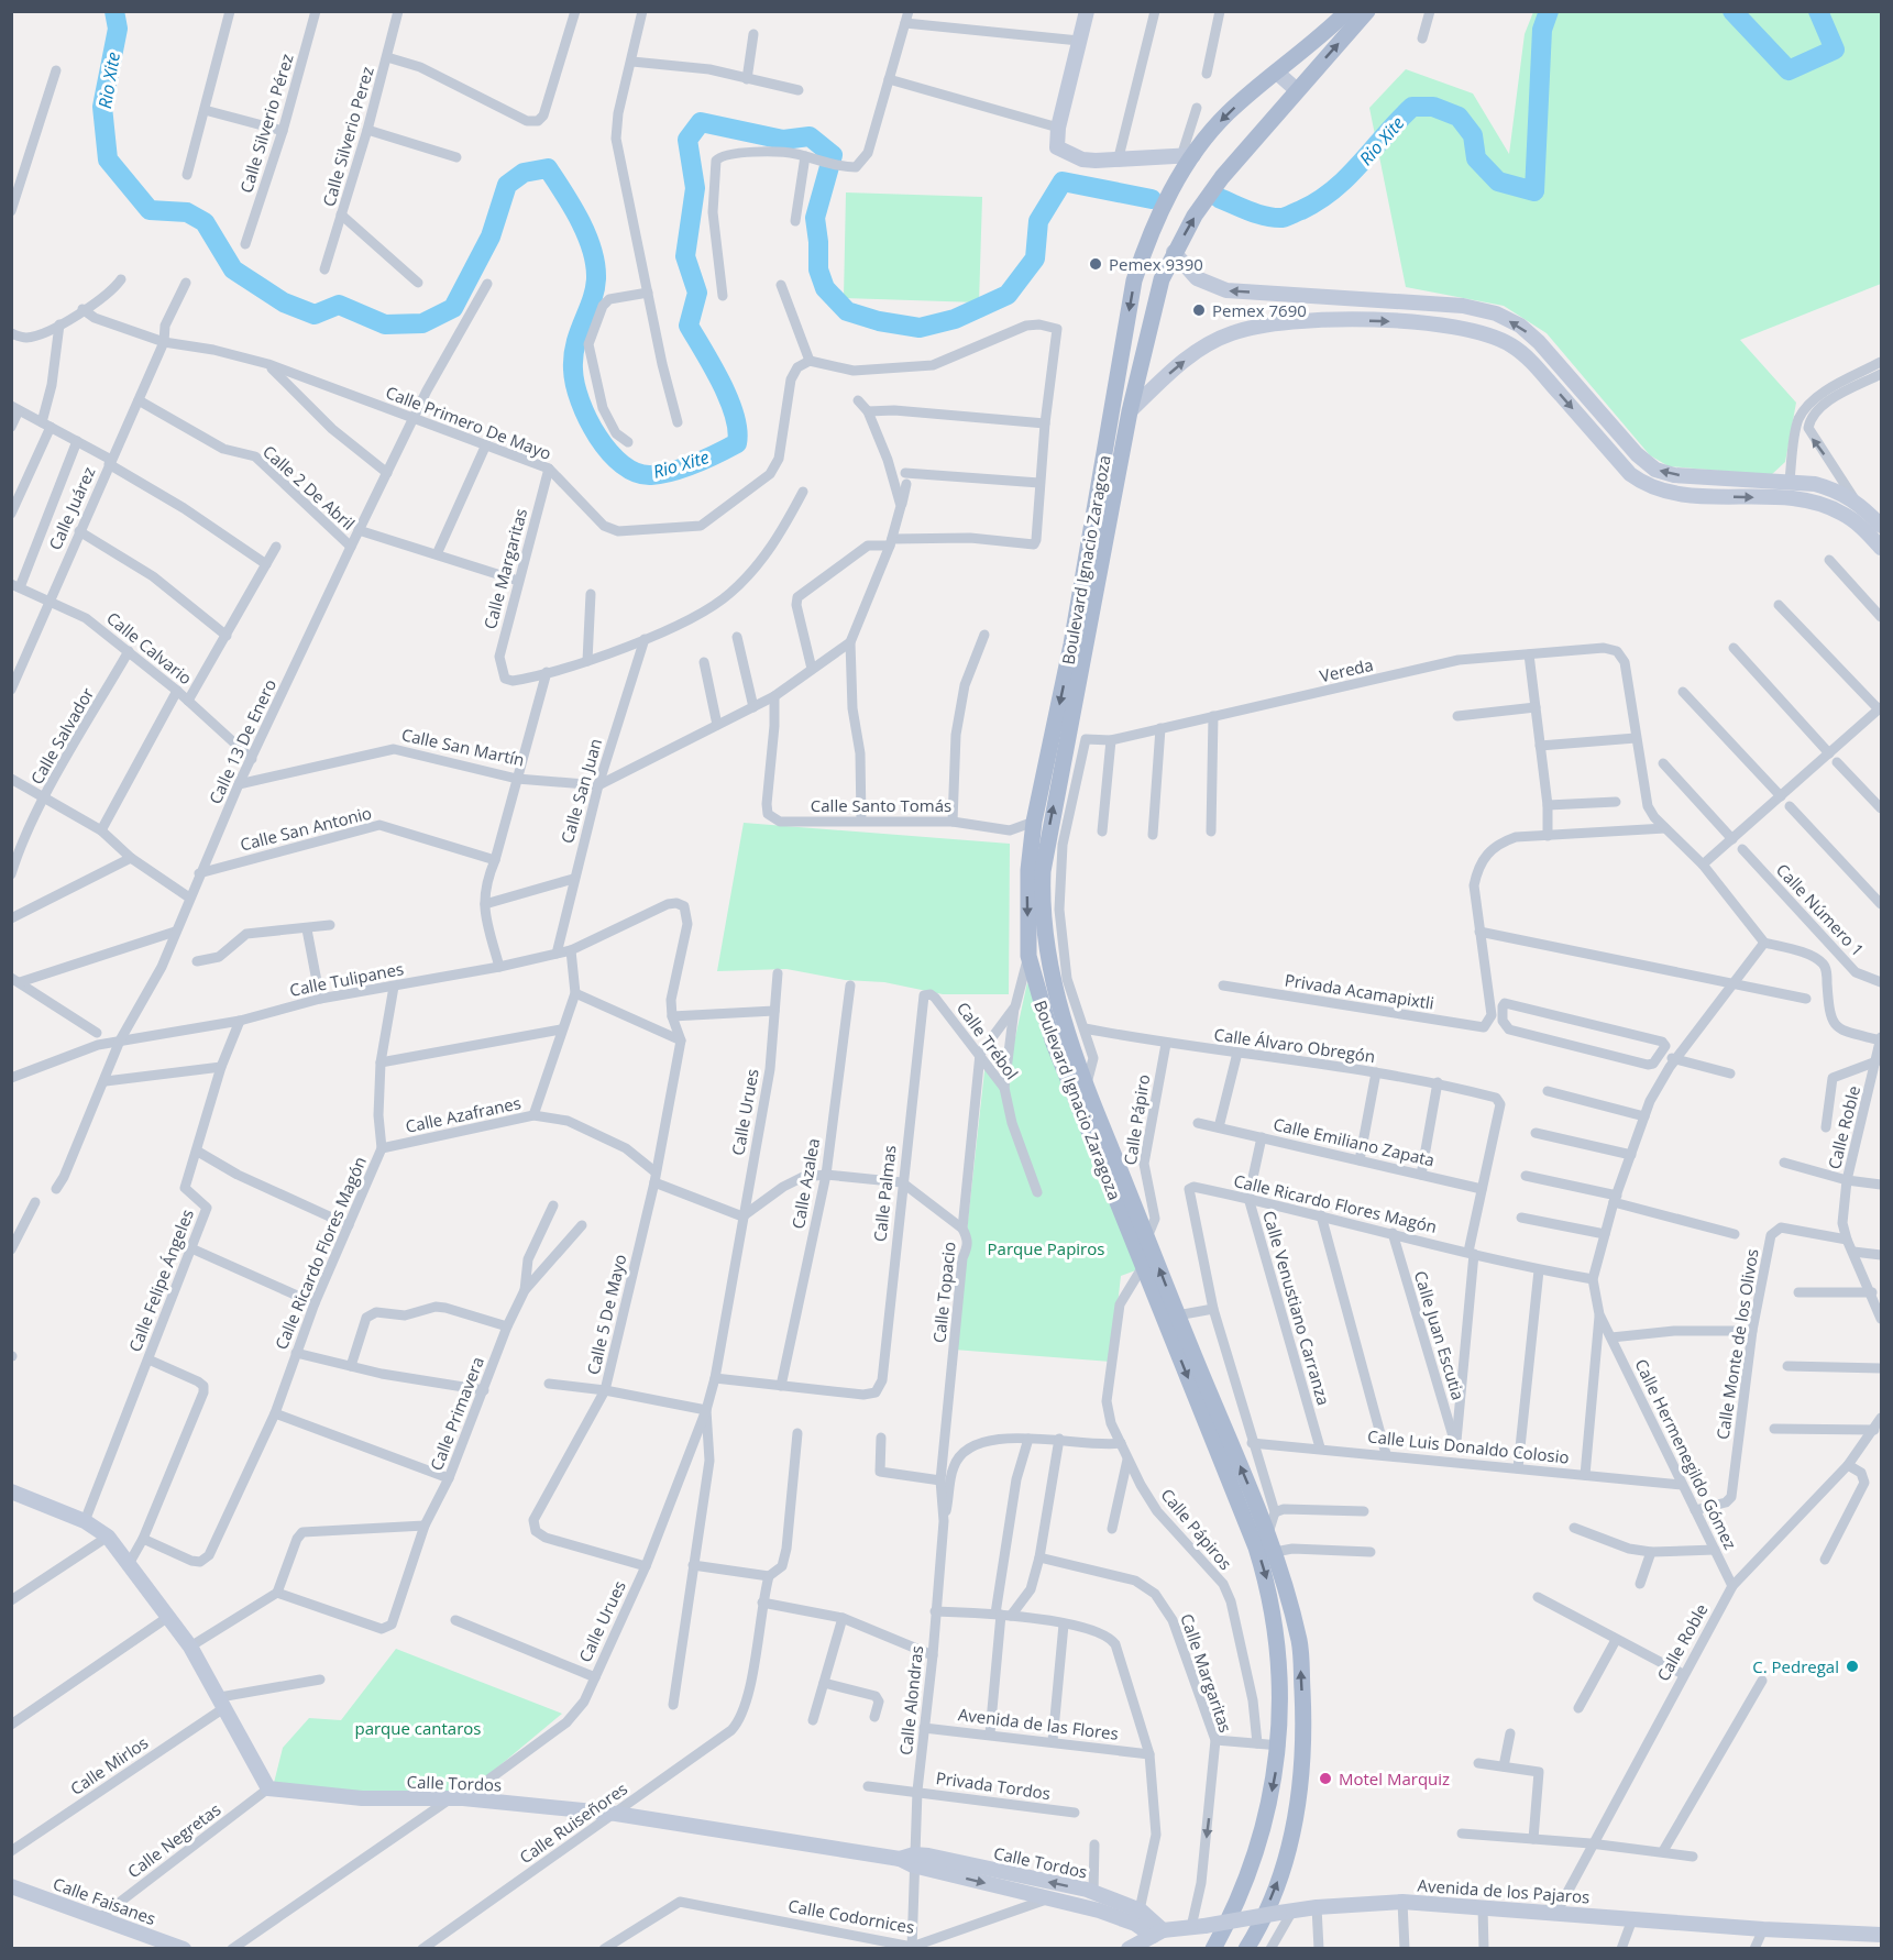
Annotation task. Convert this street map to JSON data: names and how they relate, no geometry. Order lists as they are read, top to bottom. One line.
{"streets":{"main road":["Boulevard Ignacio Zaragoza"],"street":["Calle Silverio Pérez","Calle Silverio Perez","Calle Primero De Mayo","Calle 2 De Abril","Calle Juárez","Calle Margaritas","Calle Calvario","Vereda","Calle Salvador","Calle 13 De Enero","Calle San Martín","Calle San Juan","Calle Santo Tomás","Calle San Antonio","Calle Número 1","Calle Tulipanes","Privada Acamapixtli","Calle Trébol","Calle Álvaro Obregón","Calle Urues","Calle Azafranes","Calle Pápiro","Calle Roble","Calle Emiliano Zapata","Calle Azalea","Calle Palmas","Calle Ricardo Flores Magón","Calle Felipe Ángeles","Calle Topacio","Calle Venustiano Carranza","Calle 5 De Mayo","Calle Juan Escutia","Calle Monte de los Olivos","Calle Primavera","Calle Luis Donaldo Colosio","Calle Hermenegildo Gómez","Calle Pápiros","Calle Alondras","Avenida de las Flores","Calle Mirlos","Calle Tordos","Privada Tordos","Calle Ruiseñores","Calle Negretas","Avenida de los Pajaros","Calle Faisanes","Calle Codornices"]},"crossings":[["Calle Primero De Mayo","Calle Juárez"],["Calle Primero De Mayo","Calle Margaritas"],["Calle Primero De Mayo","Calle 13 De Enero"],["Calle 2 De Abril","Calle Juárez"],["Calle 2 De Abril","Calle 13 De Enero"],["Calle Juárez","Calle Calvario"],["Boulevard Ignacio Zaragoza","Calle Santo Tomás"],["Boulevard Ignacio Zaragoza","Calle Pápiro"],["Boulevard Ignacio Zaragoza","Calle Pápiros"],["Calle Margaritas","Avenida de los Pajaros"],["Calle Calvario","Calle Salvador"],["Calle Calvario","Calle 13 De Enero"],["Vereda","Calle Álvaro Obregón"],["Calle 13 De Enero","Calle San Martín"],["Calle 13 De Enero","Calle San Antonio"],["Calle 13 De Enero","Calle Tulipanes"],["Calle San Martín","Calle San Juan"],["Calle San Juan","Calle Tulipanes"],["Calle Tulipanes","Calle Ricardo Flores Magón"],["Calle Tulipanes","Calle Felipe Ángeles"],["Calle Trébol","Calle Palmas"],["Calle Trébol","Calle Topacio"],["Calle Álvaro Obregón","Calle Pápiro"],["Calle Álvaro Obregón","Calle Emiliano Zapata"],["Calle Urues","Calle Azafranes"],["Calle Urues","Calle 5 De Mayo"],["Calle Urues","Calle Tordos"],["Calle Azafranes","Calle Ricardo Flores Magón"],["Calle Azafranes","Calle 5 De Mayo"],["Calle Roble","Calle Monte de los Olivos"],["Calle Roble","Calle Hermenegildo Gómez"],["Calle Roble","Avenida de los Pajaros"],["Calle Emiliano Zapata","Calle Venustiano Carranza"],["Calle Azalea","Calle Palmas"],["Calle Ricardo Flores Magón","Calle Venustiano Carranza"],["Calle Ricardo Flores Magón","Calle Juan Escutia"],["Calle Ricardo Flores Magón","Calle Luis Donaldo Colosio"],["Calle Ricardo Flores Magón","Calle Hermenegildo Gómez"],["Calle Topacio","Calle Alondras"],["Calle Venustiano Carranza","Calle Luis Donaldo Colosio"],["Calle Monte de los Olivos","Calle Hermenegildo Gómez"],["Calle Luis Donaldo Colosio","Calle Hermenegildo Gómez"],["Calle Alondras","Avenida de las Flores"],["Calle Alondras","Calle Tordos"],["Calle Alondras","Privada Tordos"],["Calle Alondras","Calle Codornices"],["Calle Tordos","Calle Ruiseñores"],["Calle Tordos","Calle Negretas"],["Calle Tordos","Avenida de los Pajaros"],["Calle Tordos","Calle Codornices"],["Calle Negretas","Calle Faisanes"]],"water":["Rio Xite"],"parks":["Parque Papiros","parque cantaros"],"places":["Pemex 9390","Pemex 7690","C. Pedregal","Motel Marquiz"]}
